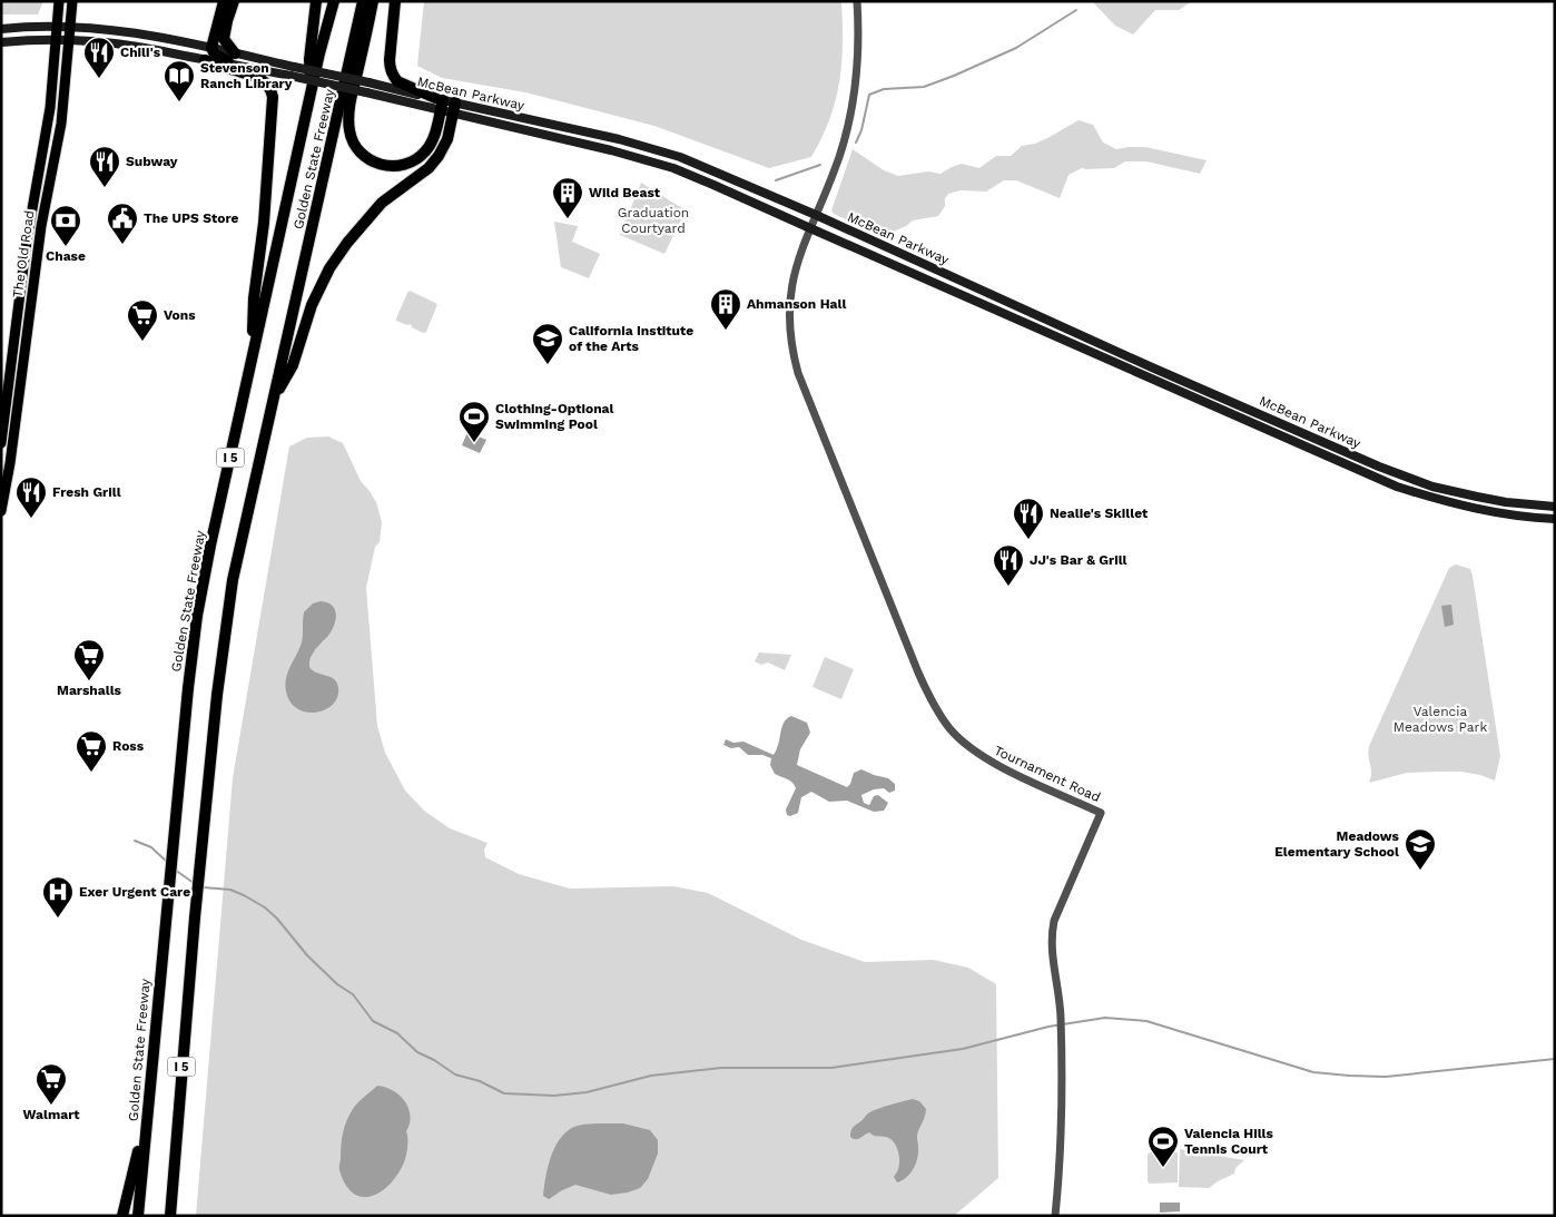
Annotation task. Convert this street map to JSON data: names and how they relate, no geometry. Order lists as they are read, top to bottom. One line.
{"streets":{"highway":["Golden State Freeway","I 5"],"main road":["McBean Parkway","The Old Road"],"street":["Tournament Road"]},"crossings":[["McBean Parkway","Tournament Road"]],"parks":["Graduation Courtyard","Valencia Meadows Park"],"places":{"restaurant":["Chili's","Subway","Fresh Grill","Nealie's Skillet","JJ's Bar & Grill"],"library":["Stevenson Ranch Library"],"building":["Wild Beast","Ahmanson Hall"],"public building":["The UPS Store"],"bank":["Chase"],"supermarket":["Vons","Marshalls","Ross","Walmart"],"school or university":["California Institute of the Arts","Meadows Elementary School"],"sports":["Clothing-Optional Swimming Pool","Valencia Hills Tennis Court"],"hospital":["Exer Urgent Care"]}}
